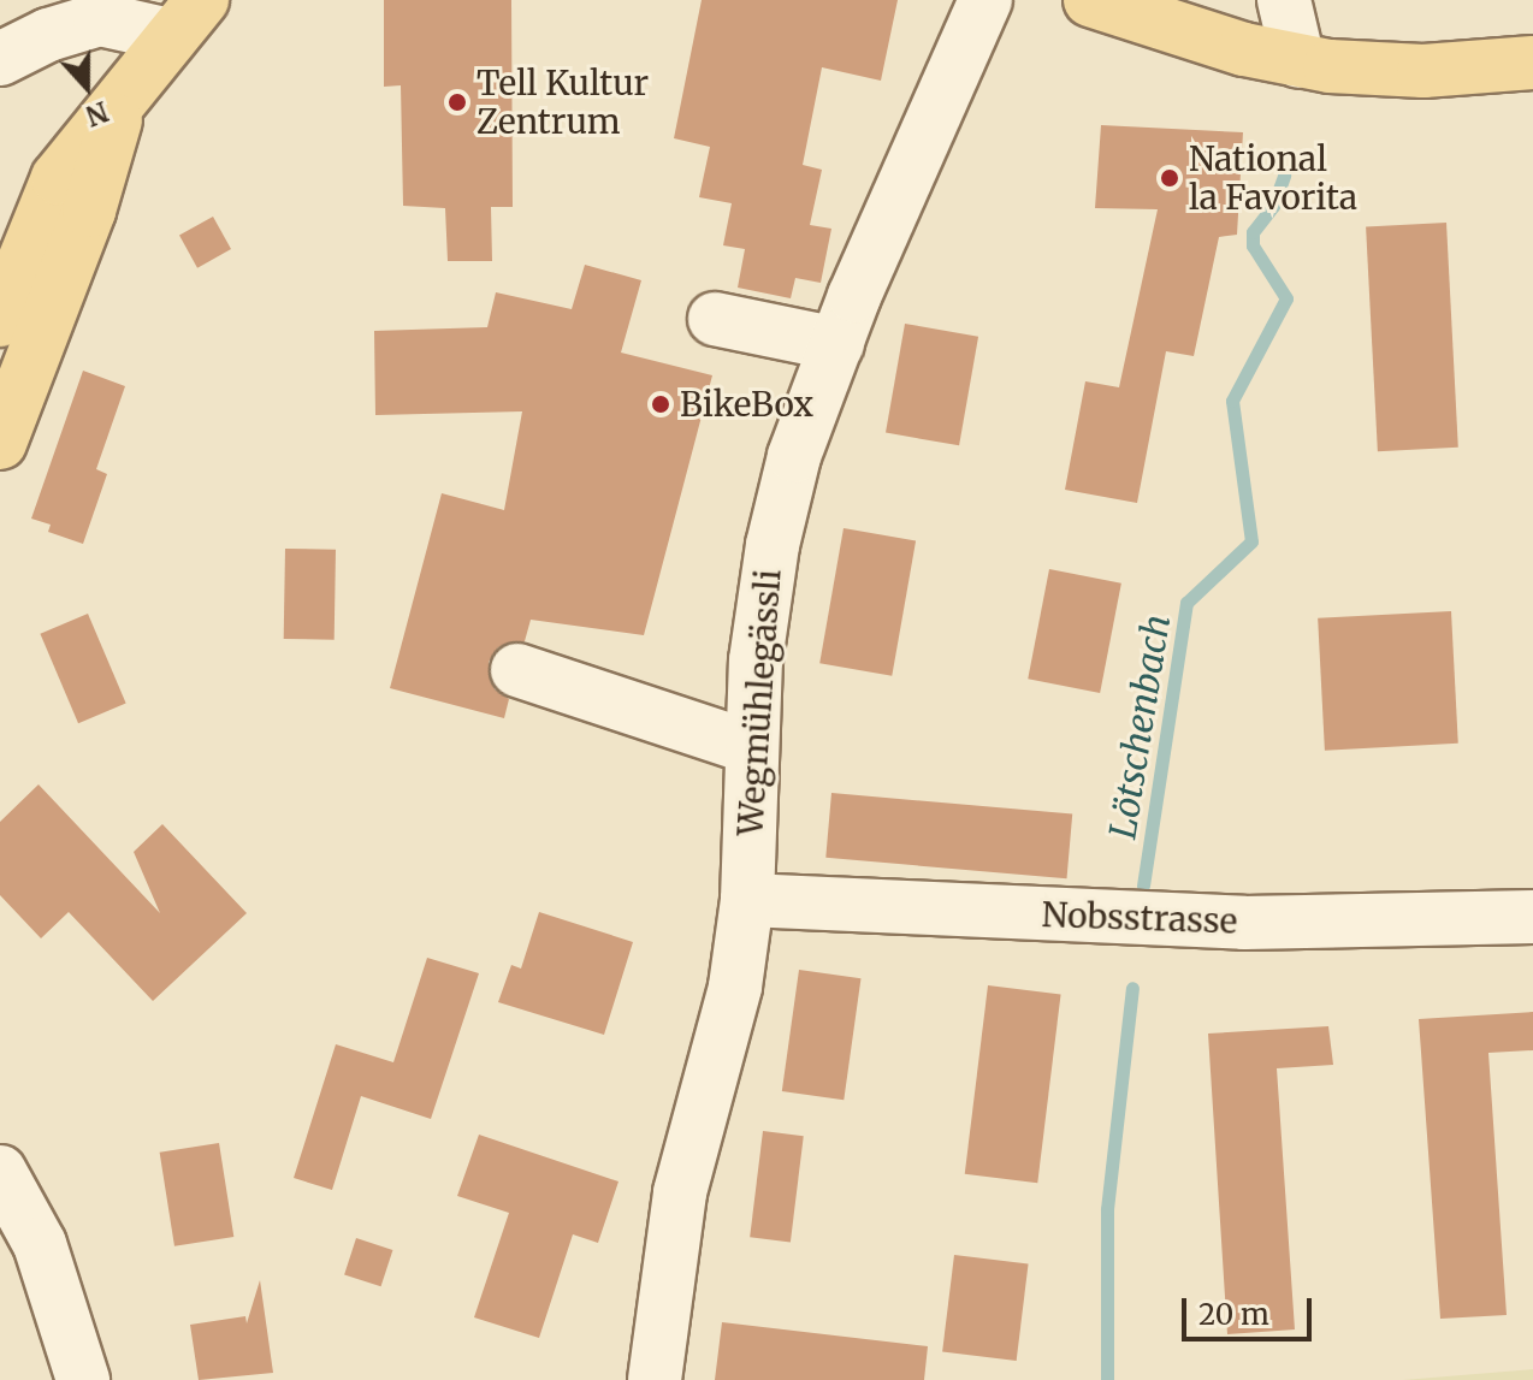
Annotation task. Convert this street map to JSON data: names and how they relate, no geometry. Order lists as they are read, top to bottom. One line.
{"streets":{"street":["Wegmühlegässli","Nobsstrasse"]},"crossings":[["Wegmühlegässli","Nobsstrasse"]],"water":["Lötschenbach"],"places":["Tell Kultur Zentrum","National la Favorita","BikeBox"],"scale_bar":"20 m","north":"bottom"}
